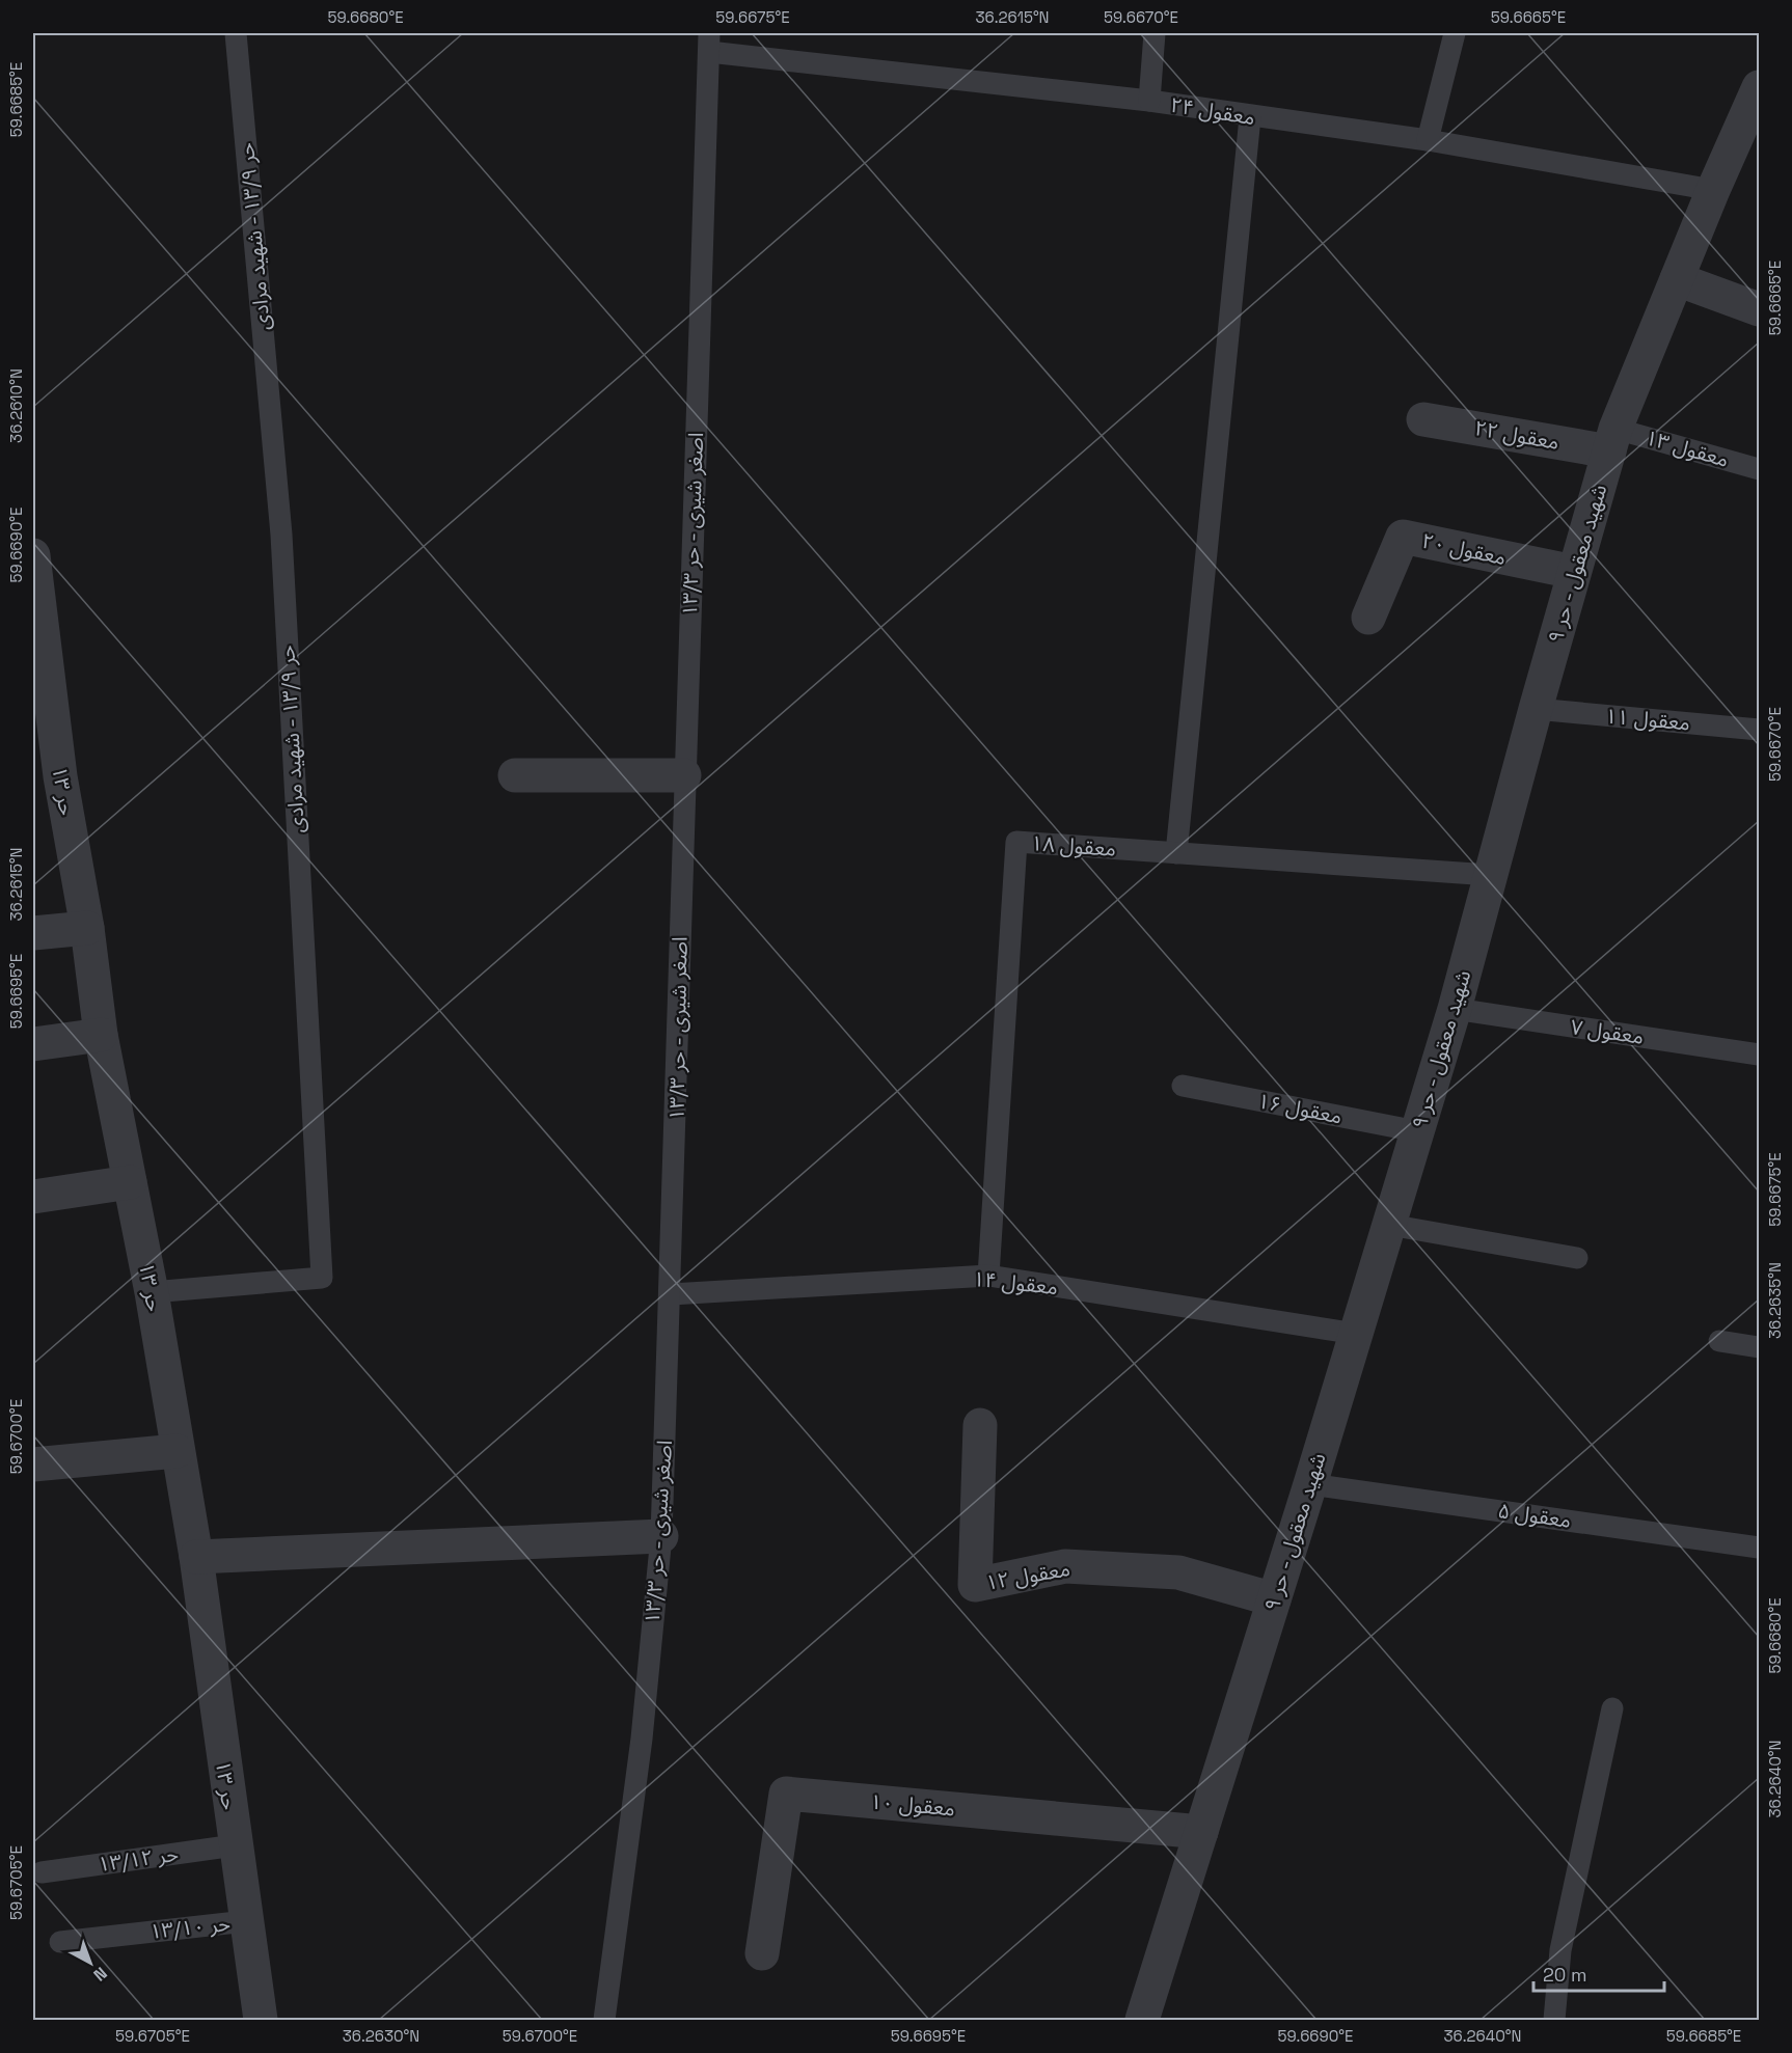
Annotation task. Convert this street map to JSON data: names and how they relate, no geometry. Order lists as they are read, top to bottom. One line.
{"streets":{"street":["معقول ۲۲","معقول ۲۰","شهید معقول - حر ۹","حر ۱۳","معقول ۱۲","معقول ۱۰"],"lane":["معقول ۲۴","حر ۱۳/۹ - شهید مرادی","معقول ۱۳","اصغر شیری - حر ۱۳/۳","معقول ۱۱","معقول ۱۸","معقول ۷","معقول ۱۶","معقول ۱۴","معقول ۵","حر ۱۳/۱۲","حر ۱۳/۱۰"]},"crossings":[["معقول ۲۴","اصغر شیری - حر ۱۳/۳"],["معقول ۲۴","شهید معقول - حر ۹"],["حر ۱۳/۹ - شهید مرادی","حر ۱۳"],["معقول ۲۲","معقول ۱۳"],["معقول ۲۲","شهید معقول - حر ۹"],["معقول ۱۳","شهید معقول - حر ۹"],["اصغر شیری - حر ۱۳/۳","معقول ۱۴"],["معقول ۲۰","شهید معقول - حر ۹"],["شهید معقول - حر ۹","معقول ۱۱"],["شهید معقول - حر ۹","معقول ۱۸"],["شهید معقول - حر ۹","معقول ۷"],["شهید معقول - حر ۹","معقول ۱۶"],["شهید معقول - حر ۹","معقول ۱۴"],["شهید معقول - حر ۹","معقول ۵"],["شهید معقول - حر ۹","معقول ۱۲"],["شهید معقول - حر ۹","معقول ۱۰"],["حر ۱۳","حر ۱۳/۱۲"],["حر ۱۳","حر ۱۳/۱۰"],["معقول ۱۸","معقول ۱۴"]],"scale_bar":"20 m","north":"bottom right","coordinates":["59.6680°E","59.6675°E","36.2615°N","59.6670°E","59.6665°E","59.6685°E","36.2610°N","59.6690°E","59.6695°E","36.2635°N","59.6700°E","36.2640°N","59.6705°E","36.2630°N"]}
